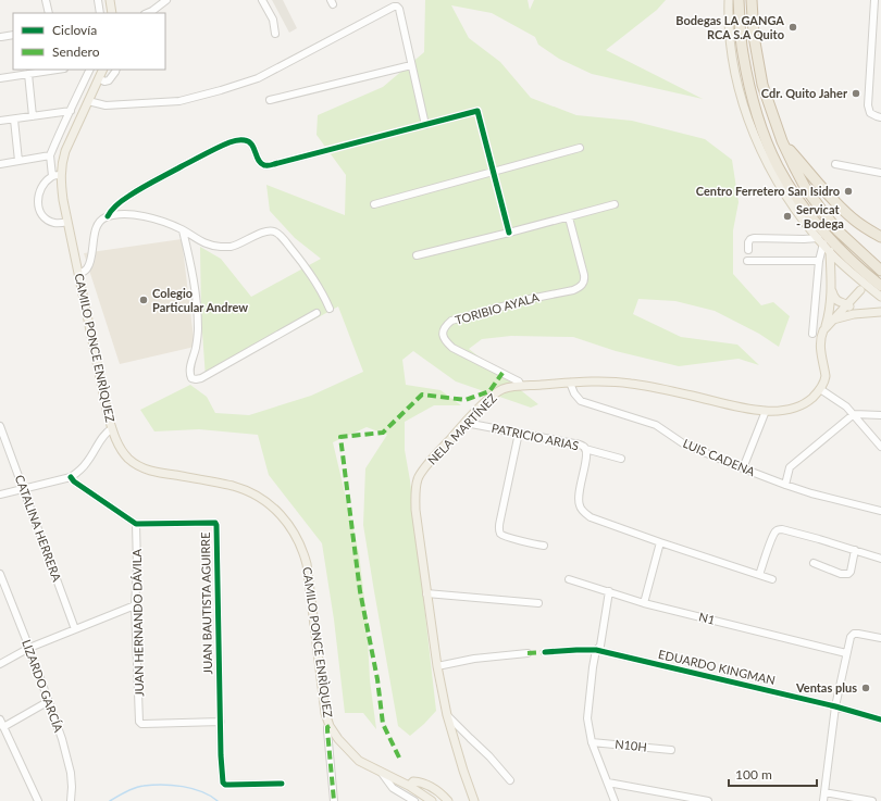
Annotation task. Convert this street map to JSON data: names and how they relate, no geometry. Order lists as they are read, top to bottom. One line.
{"streets":{"main road":["CAMILO PONCE ENRÌQUEZ","NELA MARTÍNEZ"],"street":["TORIBIO AYALA","PATRICIO ARIAS","LUIS CADENA","CATALINA HERRERA","JUAN BAUTISTA AGUIRRE","N1","JUAN HERNANDO DÁVILA","EDUARDO KINGMAN","LIZARDO GARCÍA","N10H"]},"crossings":[["TORIBIO AYALA","NELA MARTÍNEZ"],["NELA MARTÍNEZ","PATRICIO ARIAS"],["NELA MARTÍNEZ","LUIS CADENA"],["JUAN BAUTISTA AGUIRRE","JUAN HERNANDO DÁVILA"]],"places":["Bodegas LA GANGA RCA S.A Quito","Cdr. Quito Jaher","Centro Ferretero San Isidro","Servicat - Bodega","Colegio Particular Andrew","Ventas plus"],"legend":["Ciclovía","Sendero"],"scale_bar":"100 m"}
